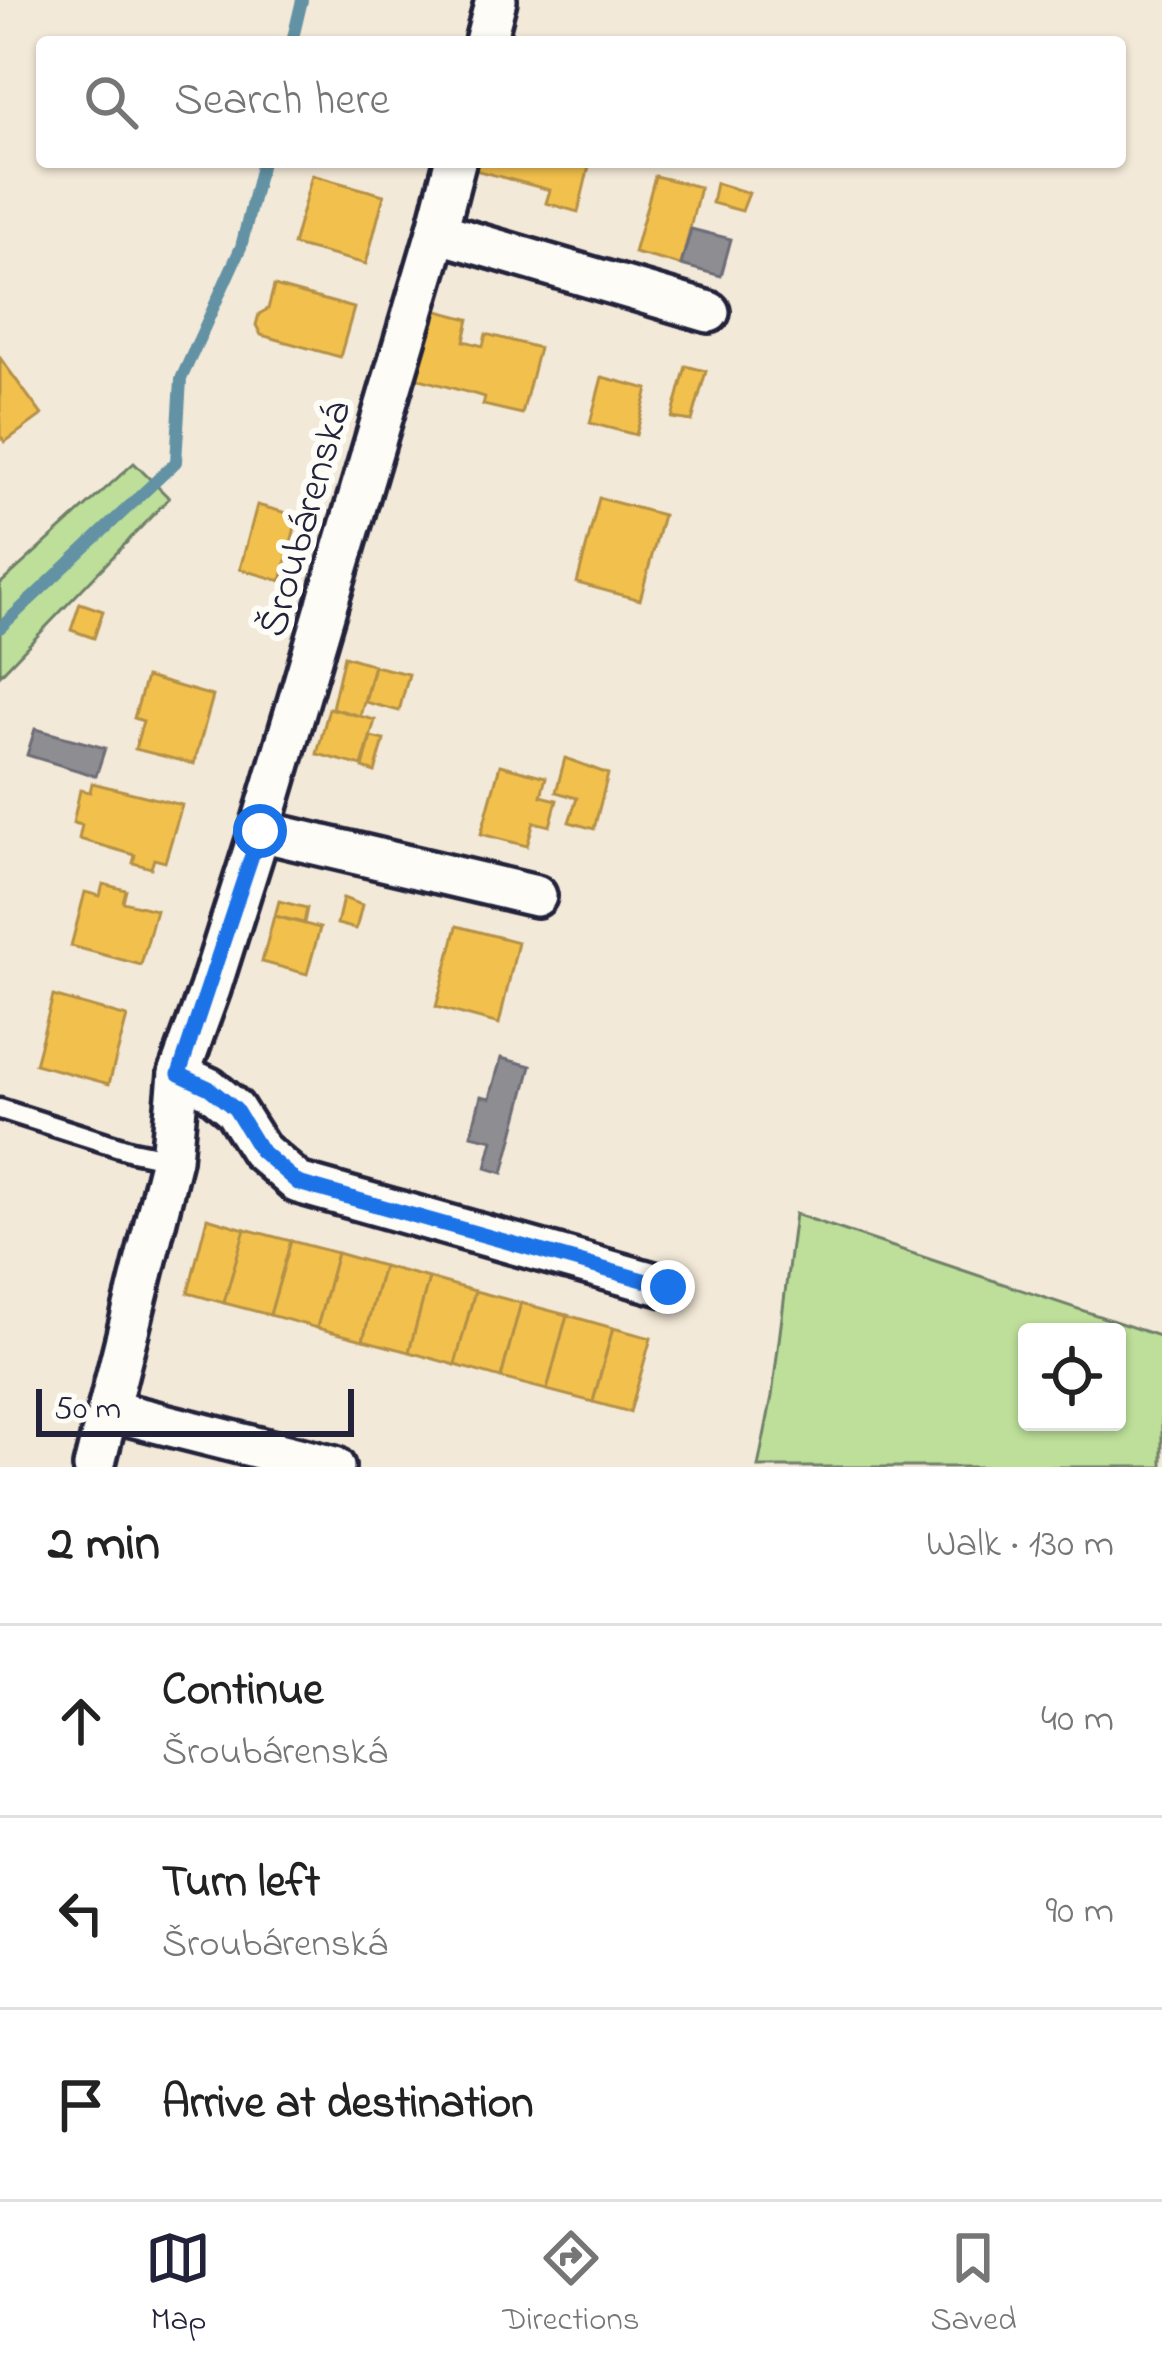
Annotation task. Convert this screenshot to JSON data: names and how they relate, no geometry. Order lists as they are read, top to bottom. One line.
{"streets":{"street":["Šroubárenská"]},"scale_bar":"50 m","page":{"search":"Search here","scale":"50 m","heading":["2 min","Walk · 130 m"],"list":[["Continue","Šroubárenská","40 m"],["Turn left","Šroubárenská","90 m"],"Arrive at destination"],"nav":["Map","Directions","Saved"]}}
